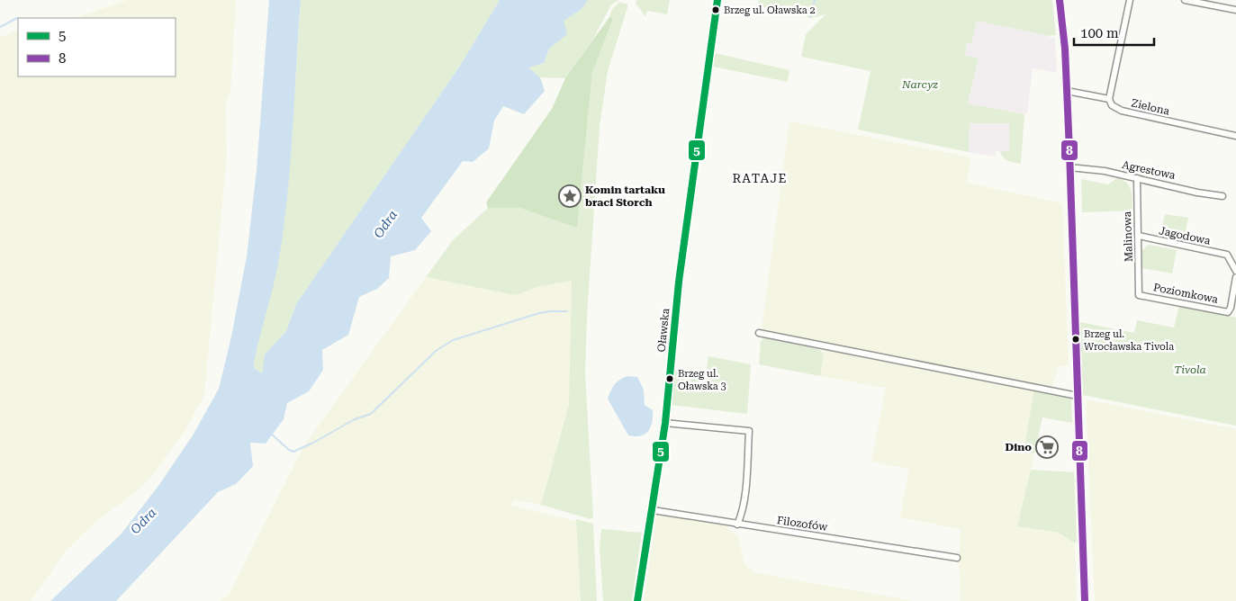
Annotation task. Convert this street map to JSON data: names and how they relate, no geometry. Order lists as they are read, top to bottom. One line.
{"streets":{"street":["Zielona","Agrestowa","Jagodowa","Malinowa","Poziomkowa","Oławska","Filozofów"]},"crossings":[["Agrestowa","Malinowa"],["Jagodowa","Malinowa"],["Malinowa","Poziomkowa"],["Oławska","Filozofów"]],"districts":["RATAJE"],"water":["Odra"],"parks":["Narcyz","Tivola"],"places":{"other":["Brzeg ul. Oławska 2","Brzeg ul. Wrocławska Tivola","Brzeg ul. Oławska 3"],"place":["Komin tartaku braci Storch"],"supermarket":["Dino"]},"lines":["transit line 5","transit line 8"],"legend":["5","8"],"scale_bar":"100 m"}
